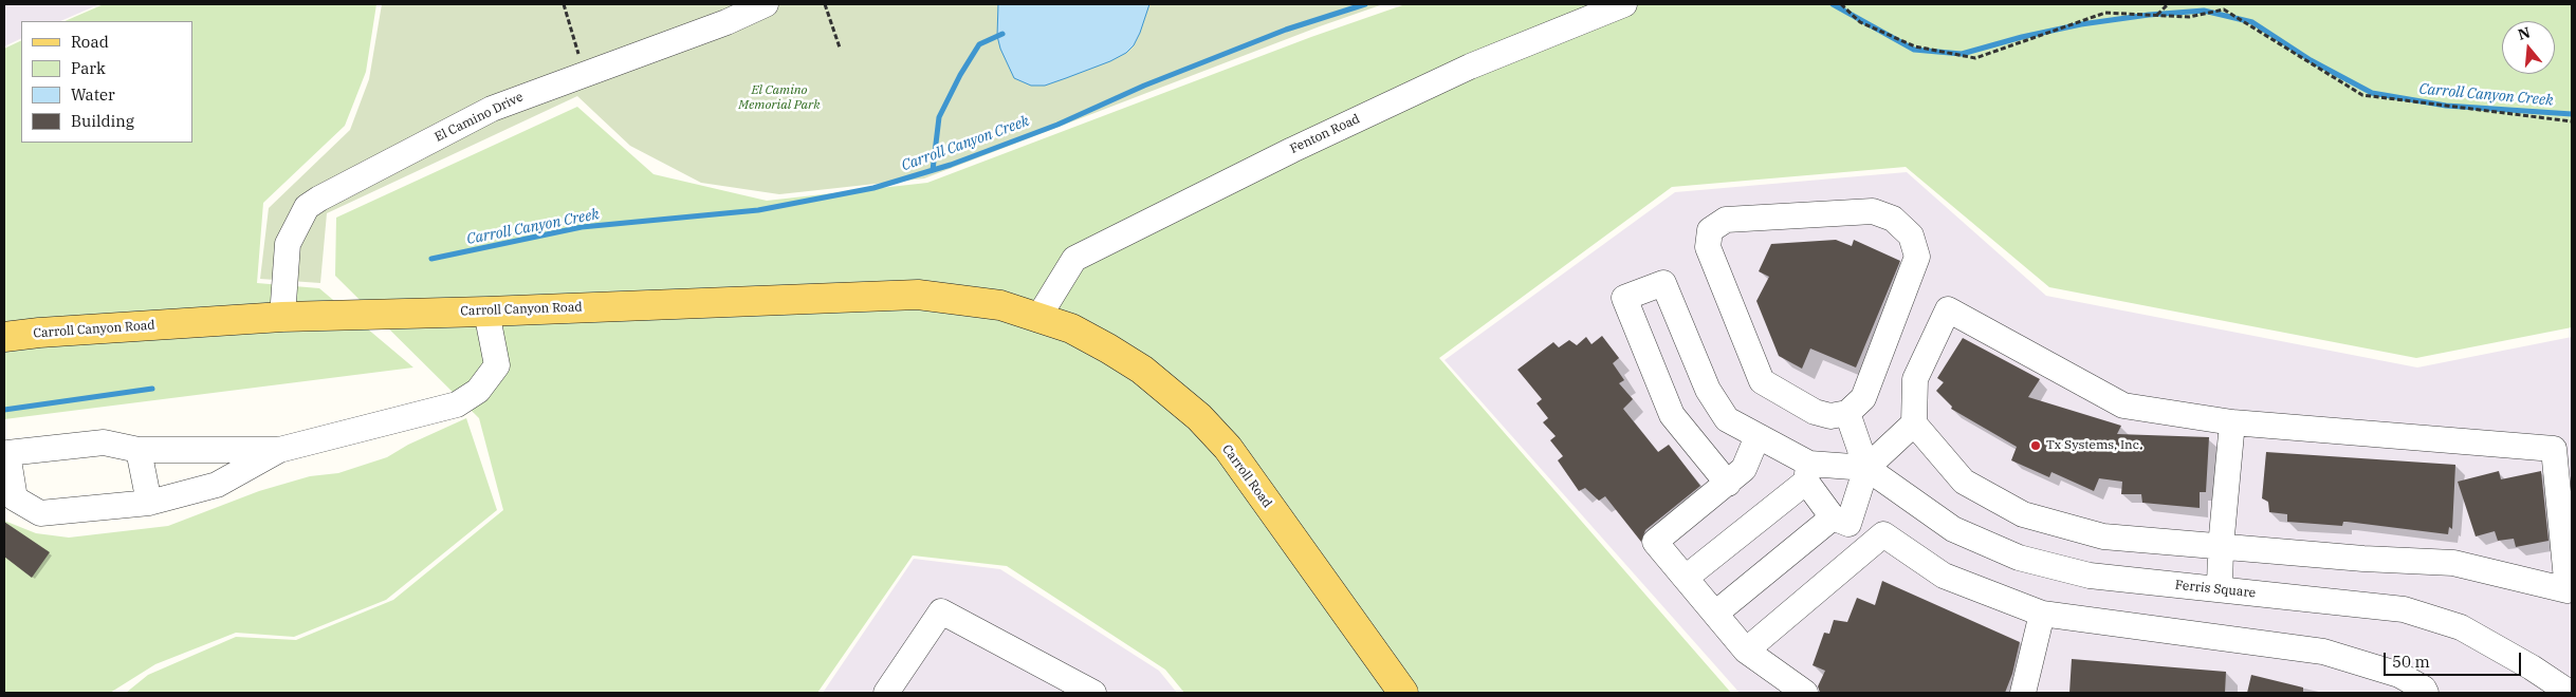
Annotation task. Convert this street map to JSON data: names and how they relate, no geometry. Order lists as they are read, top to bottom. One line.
{"streets":{"main road":["Carroll Canyon Road","Carroll Road"],"street":["El Camino Drive","Fenton Road","Ferris Square"]},"crossings":[["El Camino Drive","Carroll Canyon Road"],["Fenton Road","Carroll Canyon Road"],["Fenton Road","Carroll Road"],["Carroll Canyon Road","Carroll Road"]],"water":["Carroll Canyon Creek"],"parks":["El Camino Memorial Park"],"places":["Tx Systems, Inc."],"legend":["Road","Park","Water","Building"],"scale_bar":"50 m","north":"top"}
